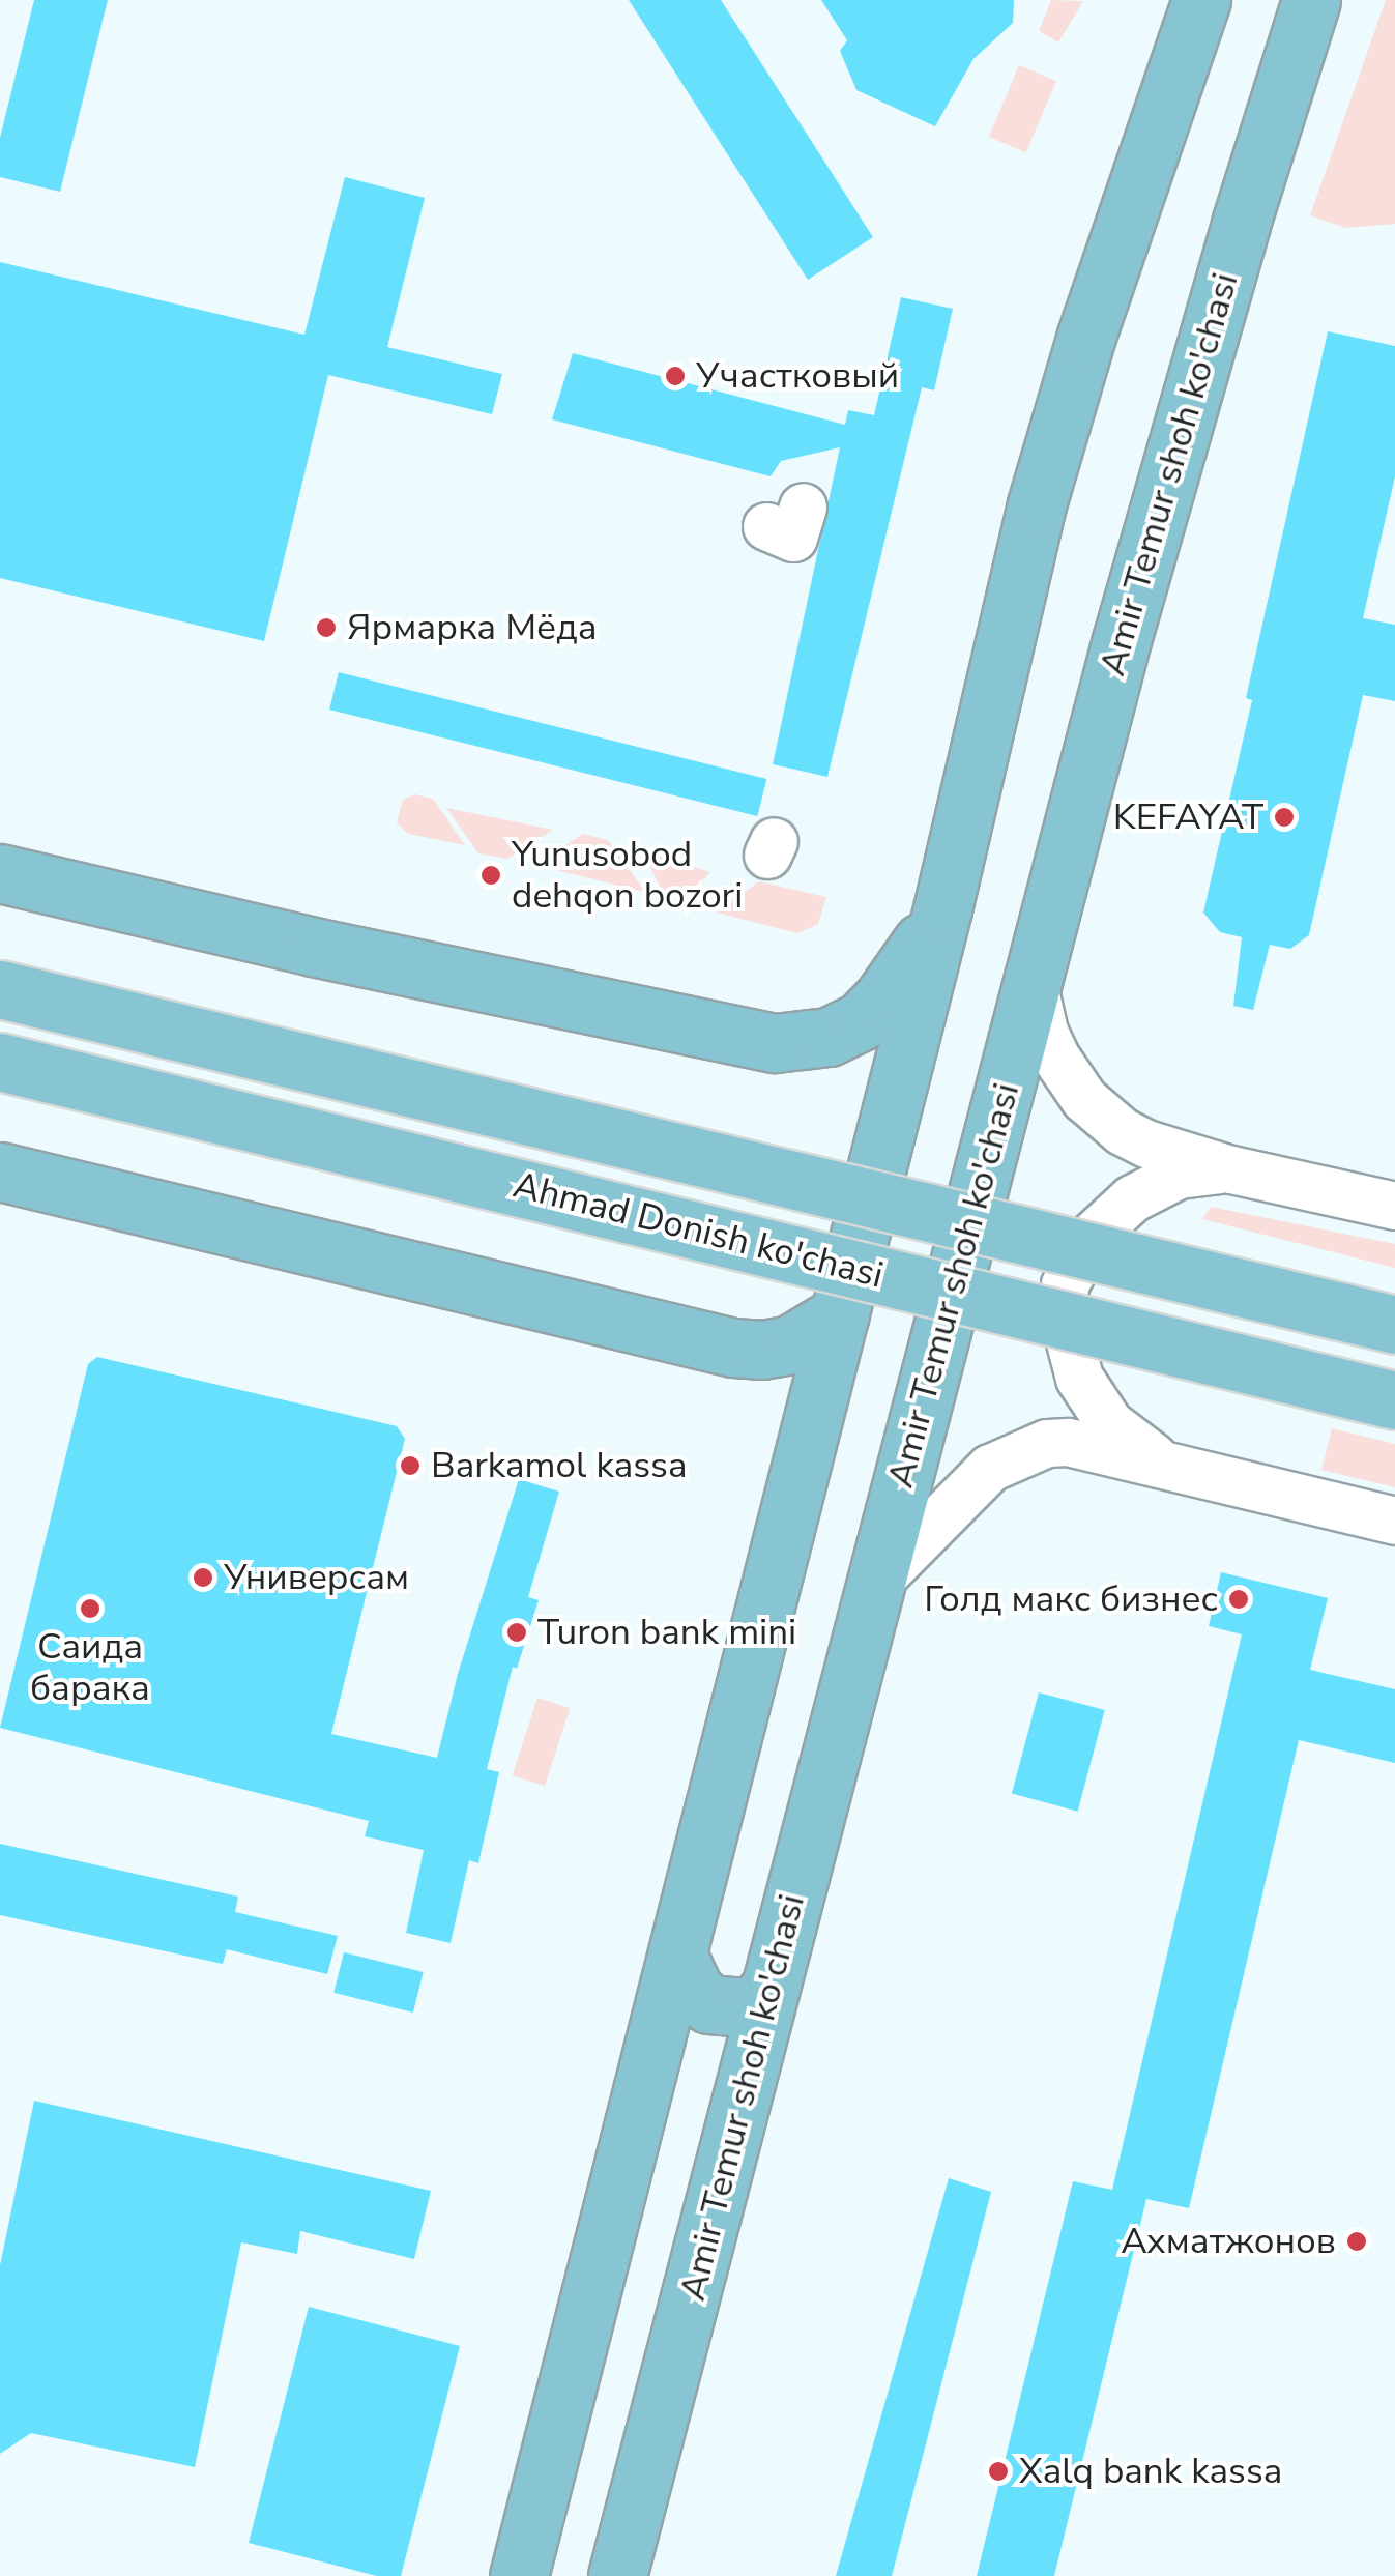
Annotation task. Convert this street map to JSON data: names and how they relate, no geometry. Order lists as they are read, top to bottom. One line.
{"streets":{"main road":["Amir Temur shoh ko'chasi","Ahmad Donish ko'chasi"]},"places":["Участковый","Ярмарка Мёда","KEFAYAT","Yunusobod dehqon bozori","Barkamol kassa","Универсам","Голд макс бизнес","Саида барака","Turon bank mini","Ахматжонов","Xalq bank kassa"]}
